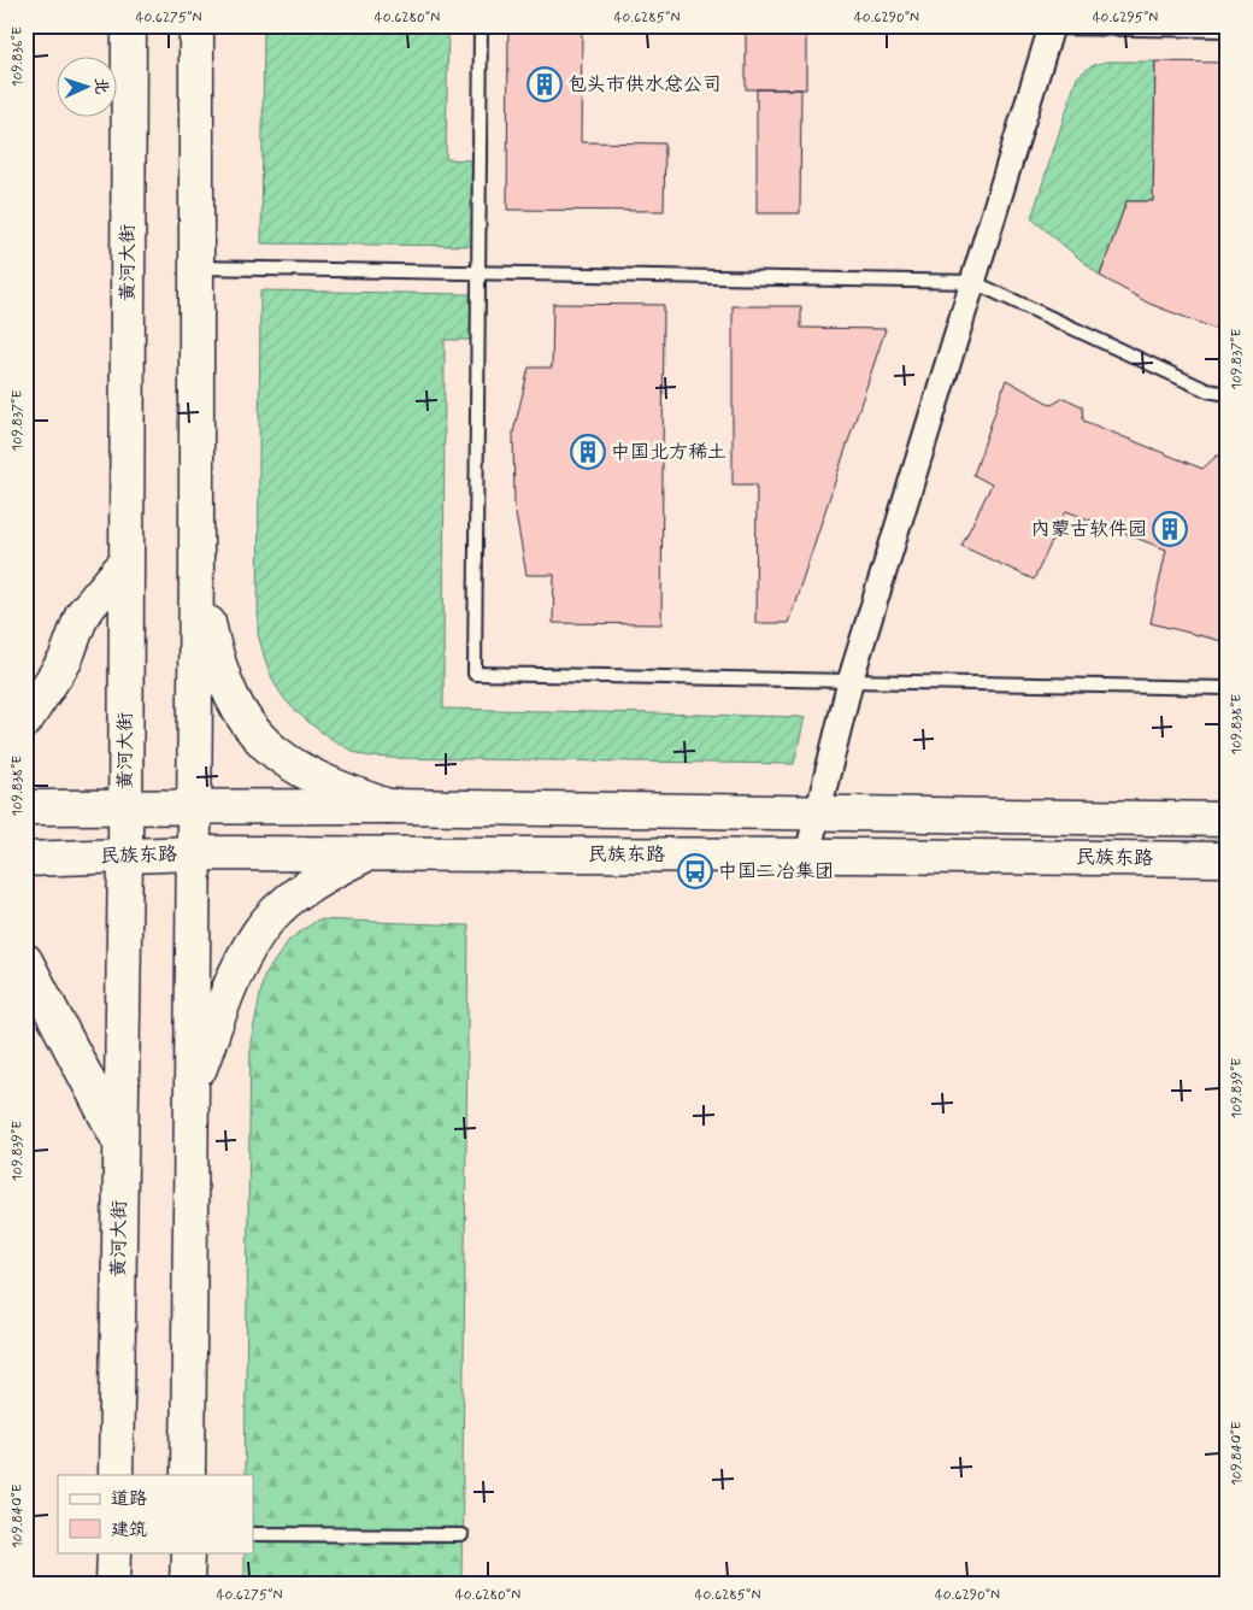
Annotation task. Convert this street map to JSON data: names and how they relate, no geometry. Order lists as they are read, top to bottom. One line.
{"streets":{"main road":["黄河大街","民族东路"]},"crossings":[["黄河大街","民族东路"]],"places":{"building":["包头市供水总公司","中国北方稀土","内蒙古软件园"],"bus stop":["中国二冶集团"]},"legend":["道路","建筑"],"north":"right","coordinates":["40.6275°N","40.6280°N","40.6285°N","40.6290°N","40.6295°N","109.836°E","109.837°E","109.838°E","109.839°E","109.840°E"]}
